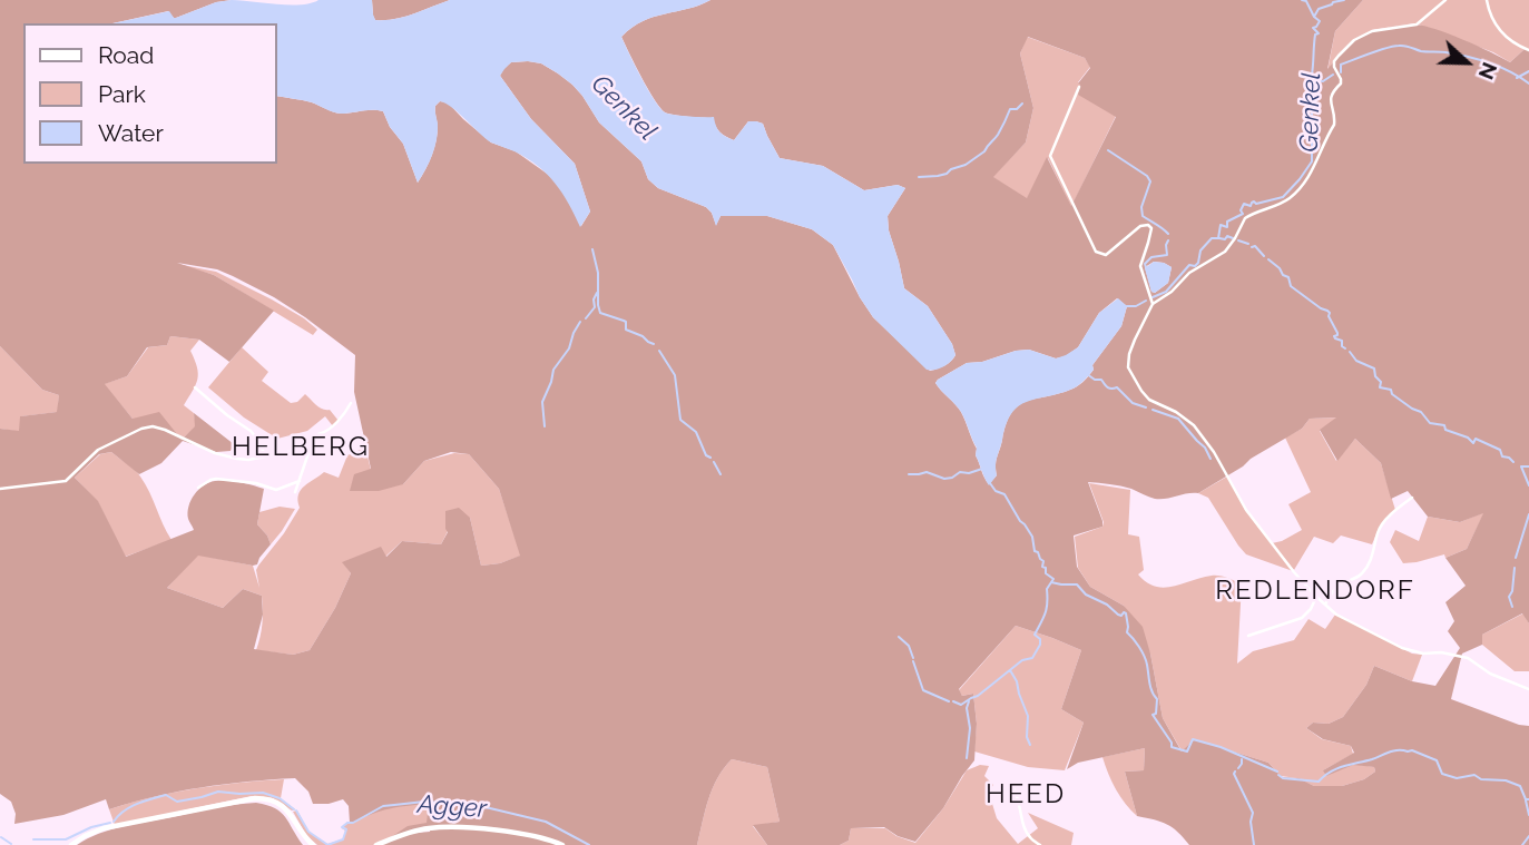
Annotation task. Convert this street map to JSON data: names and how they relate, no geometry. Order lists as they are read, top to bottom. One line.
{"districts":["HELBERG","REDLENDORF","HEED"],"water":["Genkel","Agger"],"legend":["Road","Park","Water"],"north":"right"}
